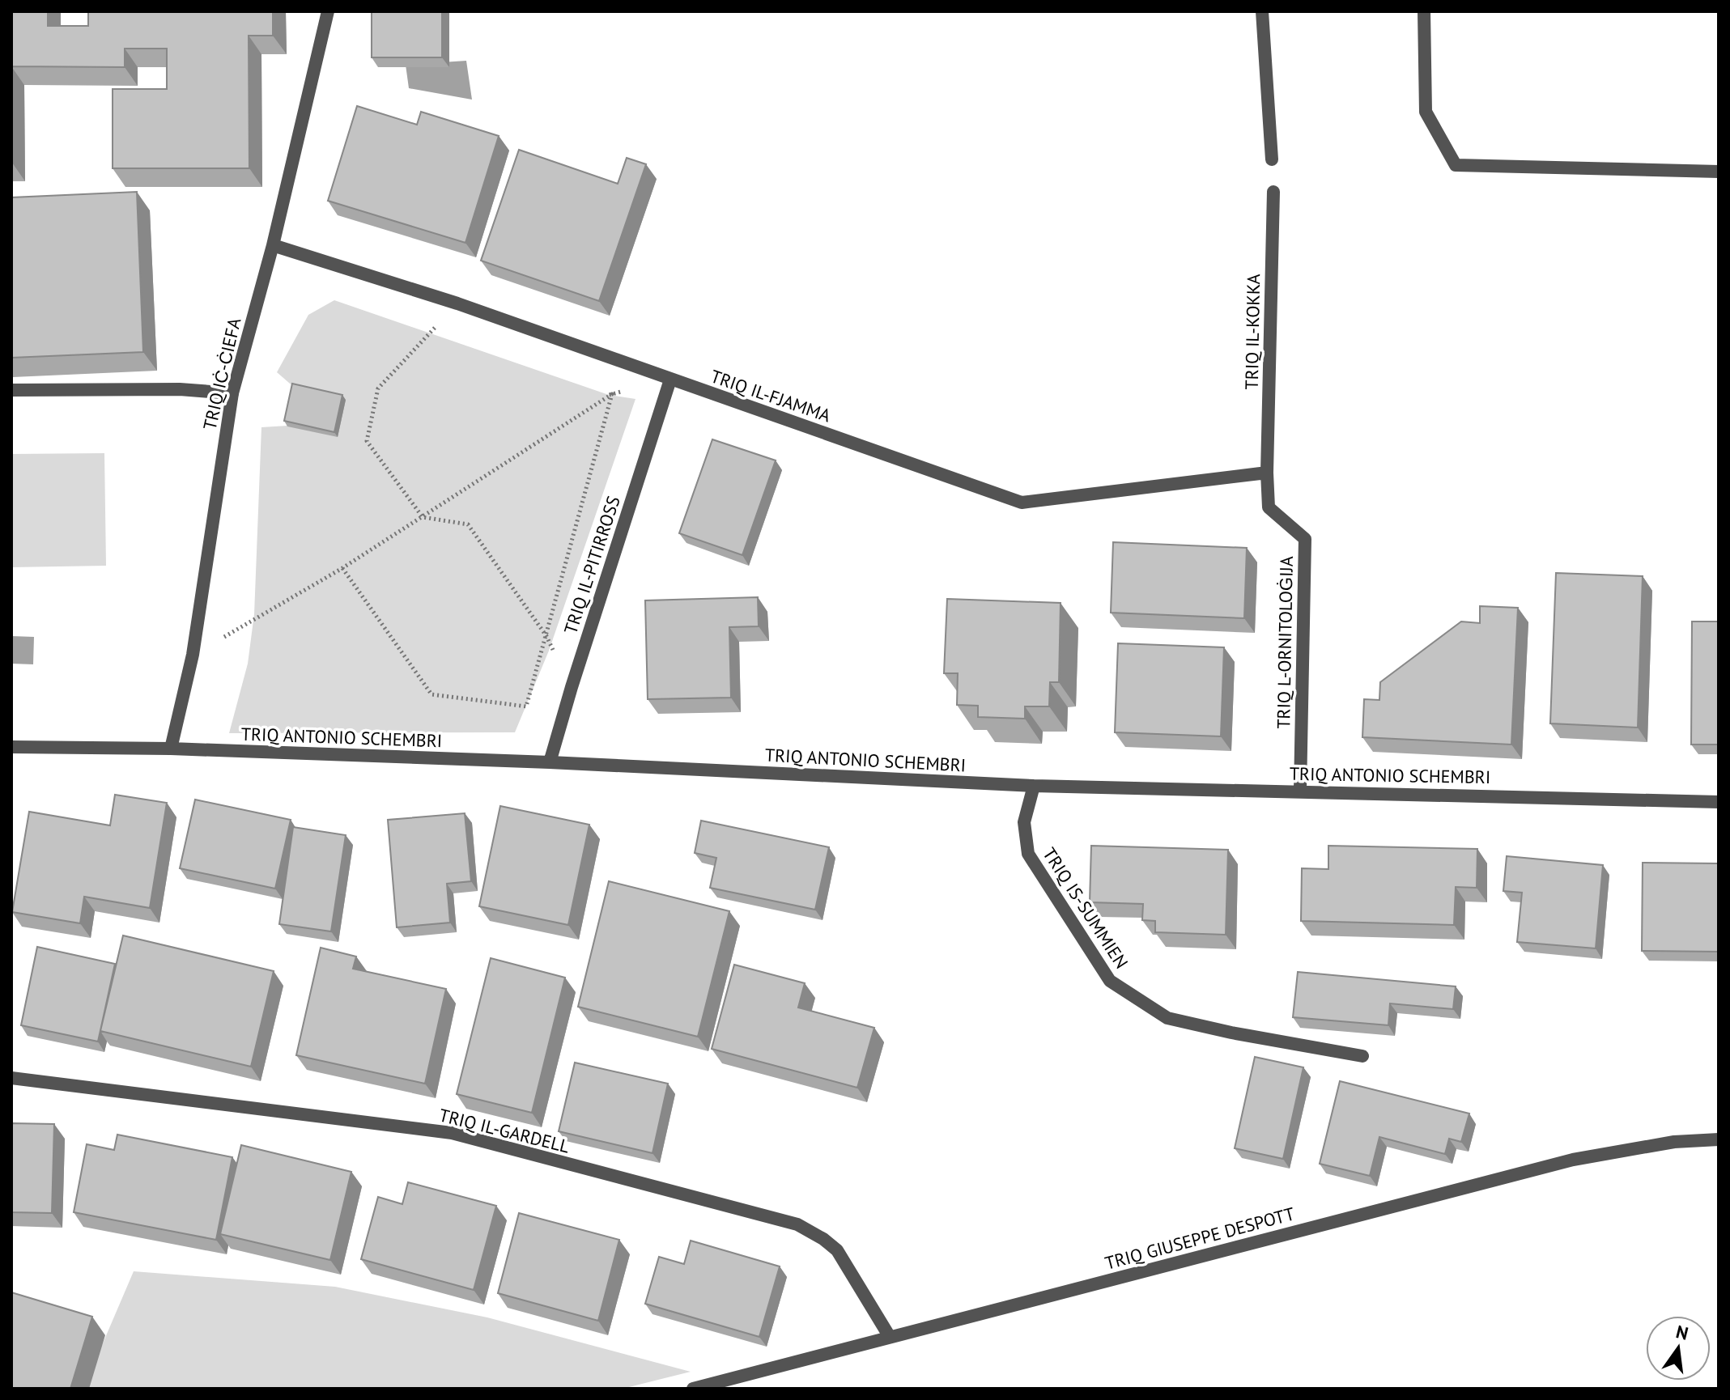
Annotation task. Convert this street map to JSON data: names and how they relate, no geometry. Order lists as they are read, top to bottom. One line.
{"streets":{"street":["TRIQ IL-KOKKA","TRIQ IĊ-ĊIEFA","TRIQ IL-FJAMMA","TRIQ IL-PITIRROSS","TRIQ L-ORNITOLOĠIJA","TRIQ ANTONIO SCHEMBRI","TRIQ IS-SUMMIEN","TRIQ IL-GARDELL","TRIQ GIUSEPPE DESPOTT"]},"crossings":[["TRIQ IL-KOKKA","TRIQ IL-FJAMMA"],["TRIQ IL-KOKKA","TRIQ L-ORNITOLOĠIJA"],["TRIQ IĊ-ĊIEFA","TRIQ IL-FJAMMA"],["TRIQ IĊ-ĊIEFA","TRIQ ANTONIO SCHEMBRI"],["TRIQ IL-FJAMMA","TRIQ IL-PITIRROSS"],["TRIQ IL-FJAMMA","TRIQ L-ORNITOLOĠIJA"],["TRIQ IL-PITIRROSS","TRIQ ANTONIO SCHEMBRI"],["TRIQ L-ORNITOLOĠIJA","TRIQ ANTONIO SCHEMBRI"],["TRIQ ANTONIO SCHEMBRI","TRIQ IS-SUMMIEN"],["TRIQ IL-GARDELL","TRIQ GIUSEPPE DESPOTT"]],"north":"top"}
